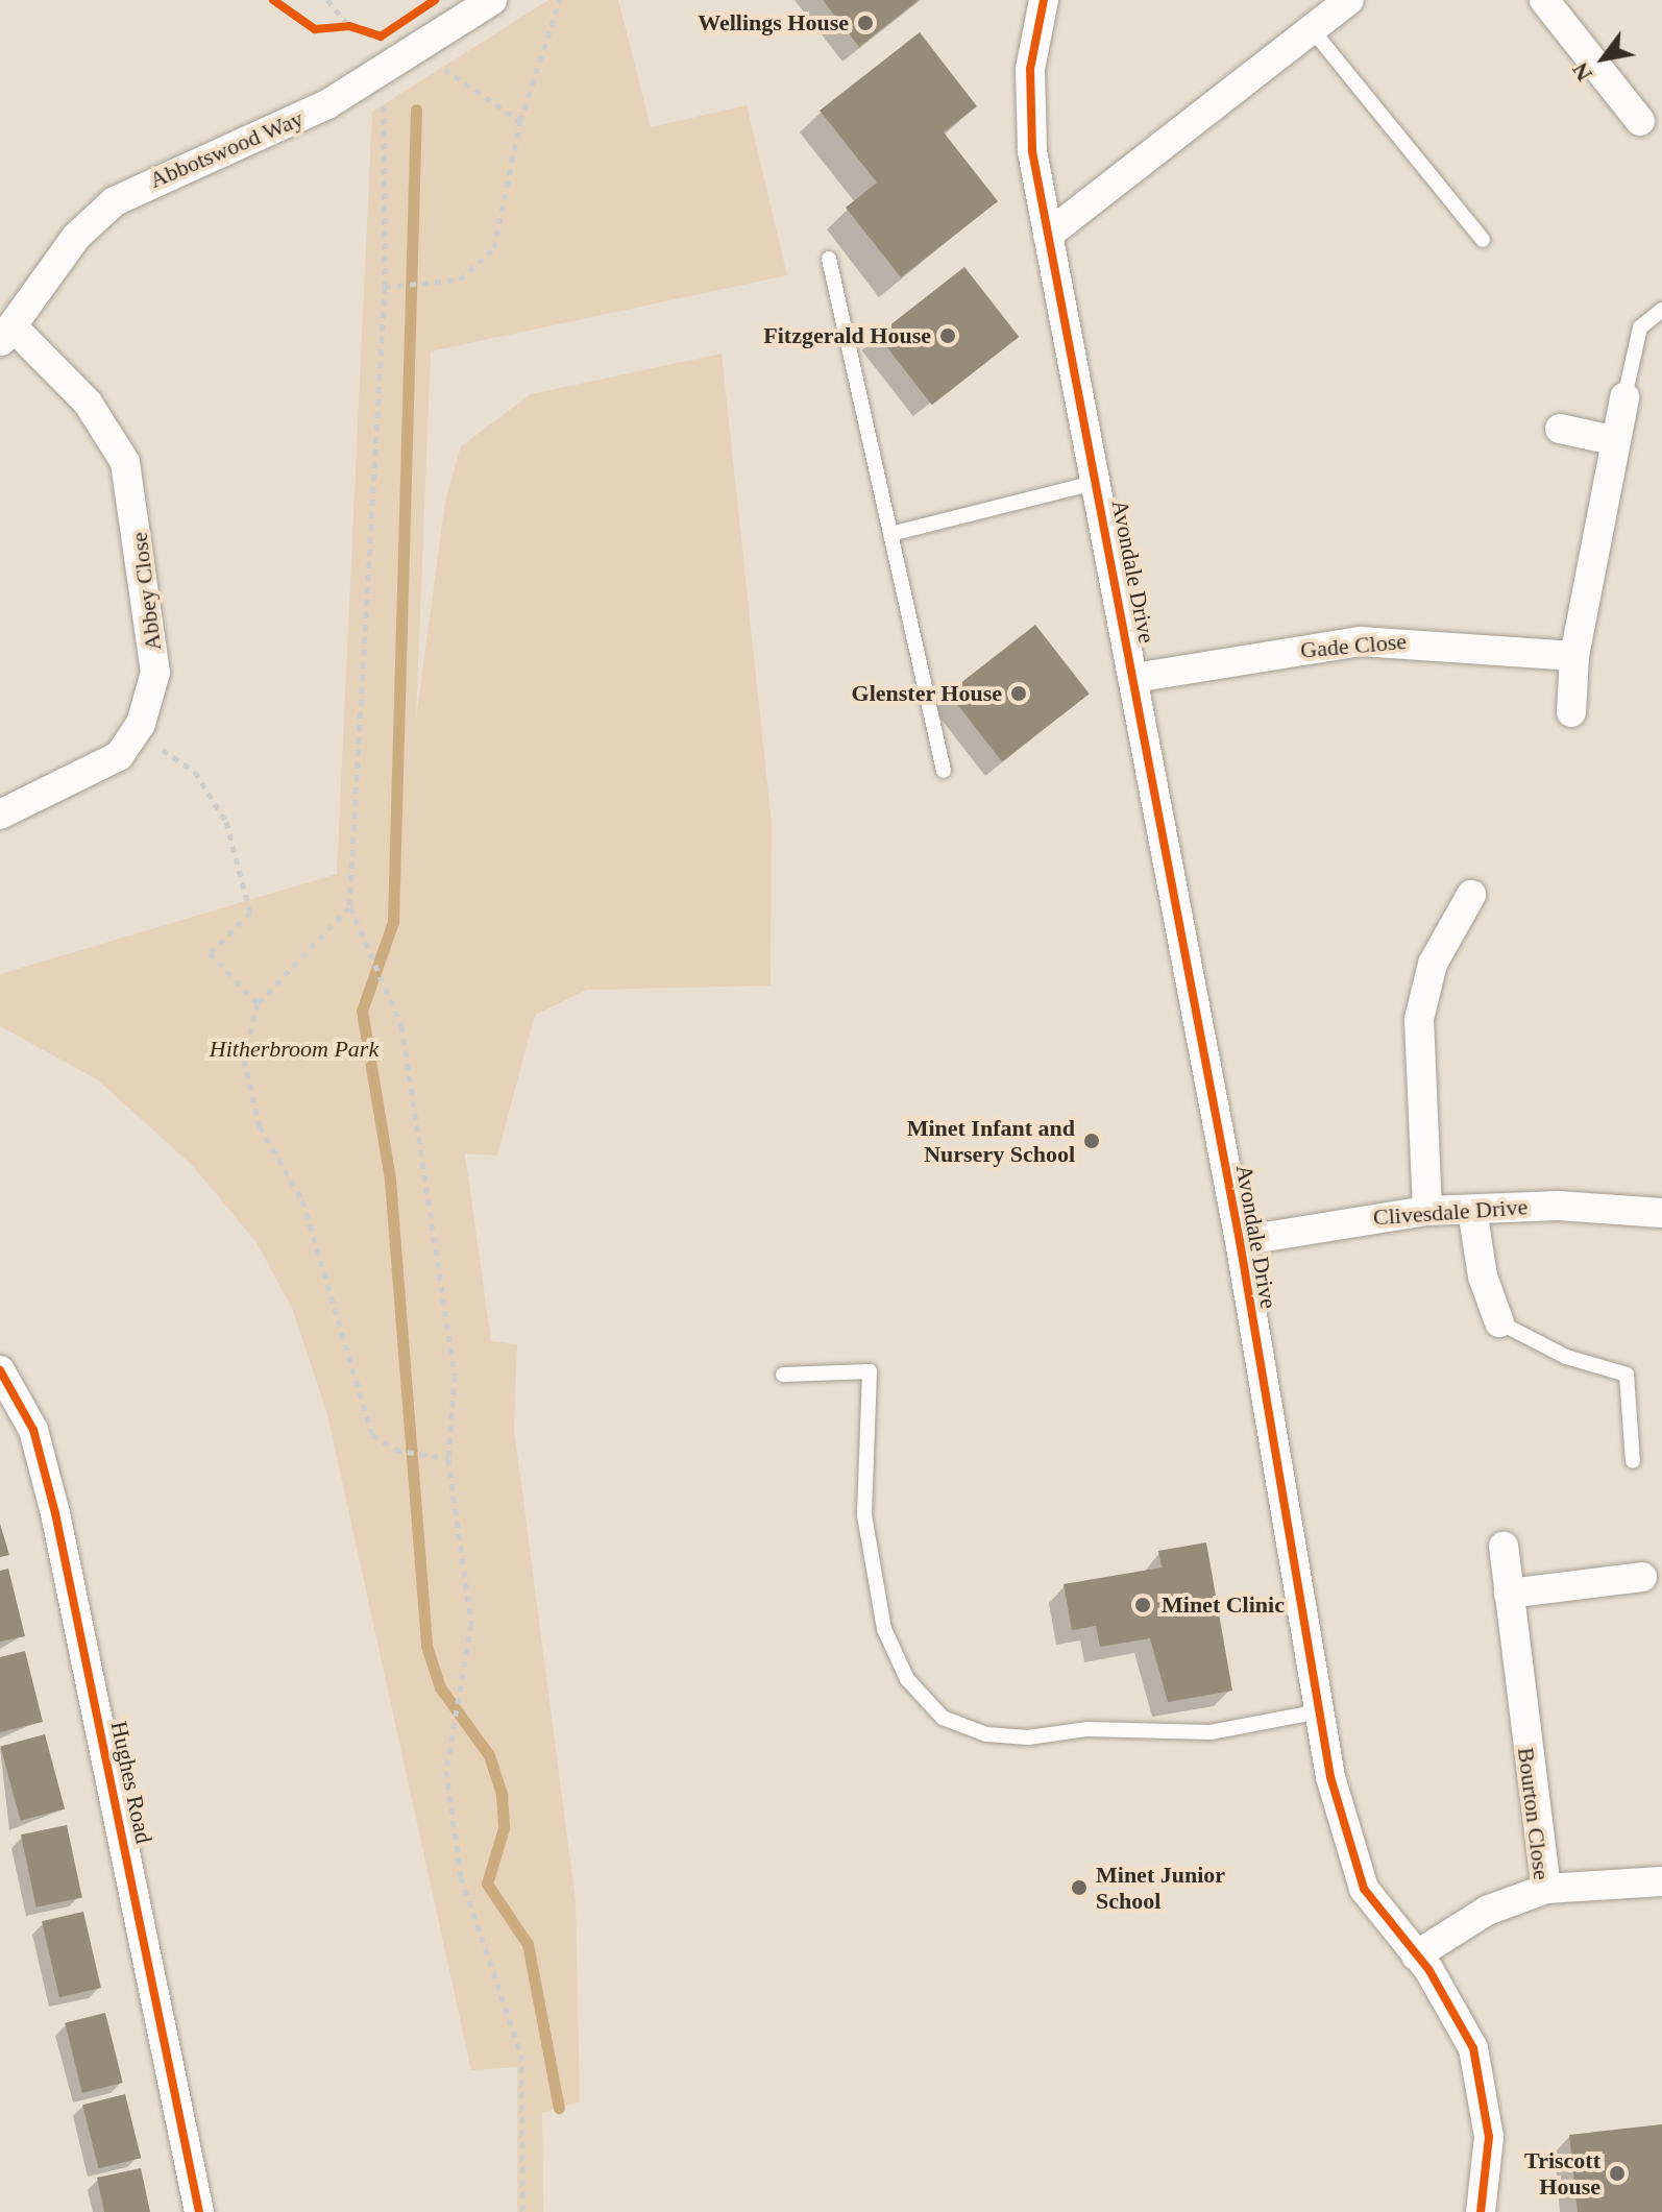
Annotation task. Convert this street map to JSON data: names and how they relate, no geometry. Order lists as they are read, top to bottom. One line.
{"streets":{"street":["Abbotswood Way","Avondale Drive","Abbey Close","Gade Close","Clivesdale Drive","Hughes Road","Bourton Close"]},"crossings":[["Abbotswood Way","Abbey Close"],["Avondale Drive","Gade Close"],["Avondale Drive","Clivesdale Drive"],["Avondale Drive","Bourton Close"]],"parks":["Hitherbroom Park"],"places":["Wellings House","Fitzgerald House","Glenster House","Minet Infant and Nursery School","Minet Clinic","Minet Junior School","Triscott House"],"north":"bottom left"}
